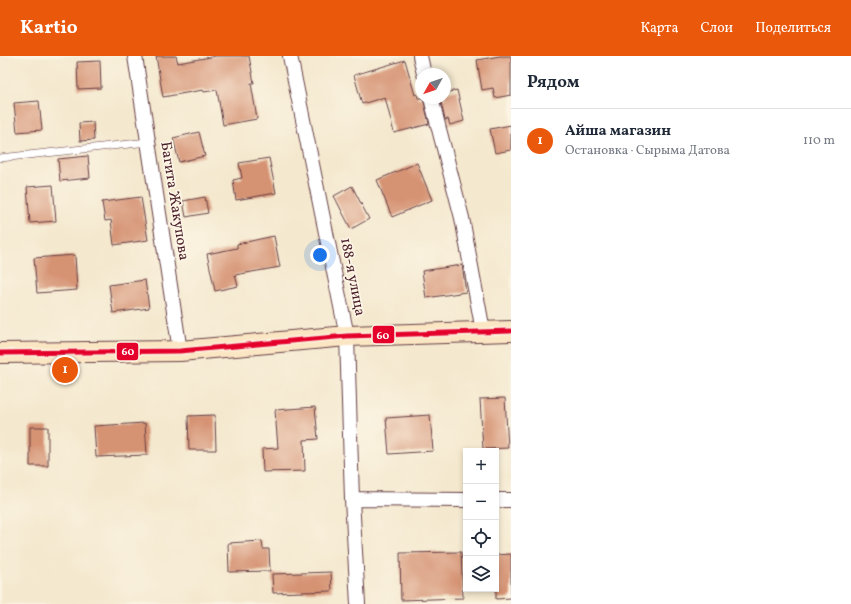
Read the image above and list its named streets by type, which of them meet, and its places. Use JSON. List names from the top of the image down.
{
  "streets": {
    "street": ["Багита Жакупова", "188-я улица"]
  },
  "lines": ["transit line 60"],
  "north": "bottom left",
  "page": {
    "header": "Kartio",
    "nav": ["Карта", "Слои", "Поделиться"],
    "heading": "Рядом",
    "list": [
      {
        "mark": "1",
        "name": "Айша магазин",
        "note": "Остановка · Сырыма Датова",
        "value": "110 m"
      }
    ],
    "pins": "1",
    "map_buttons": ["+", "−"]
  }
}
